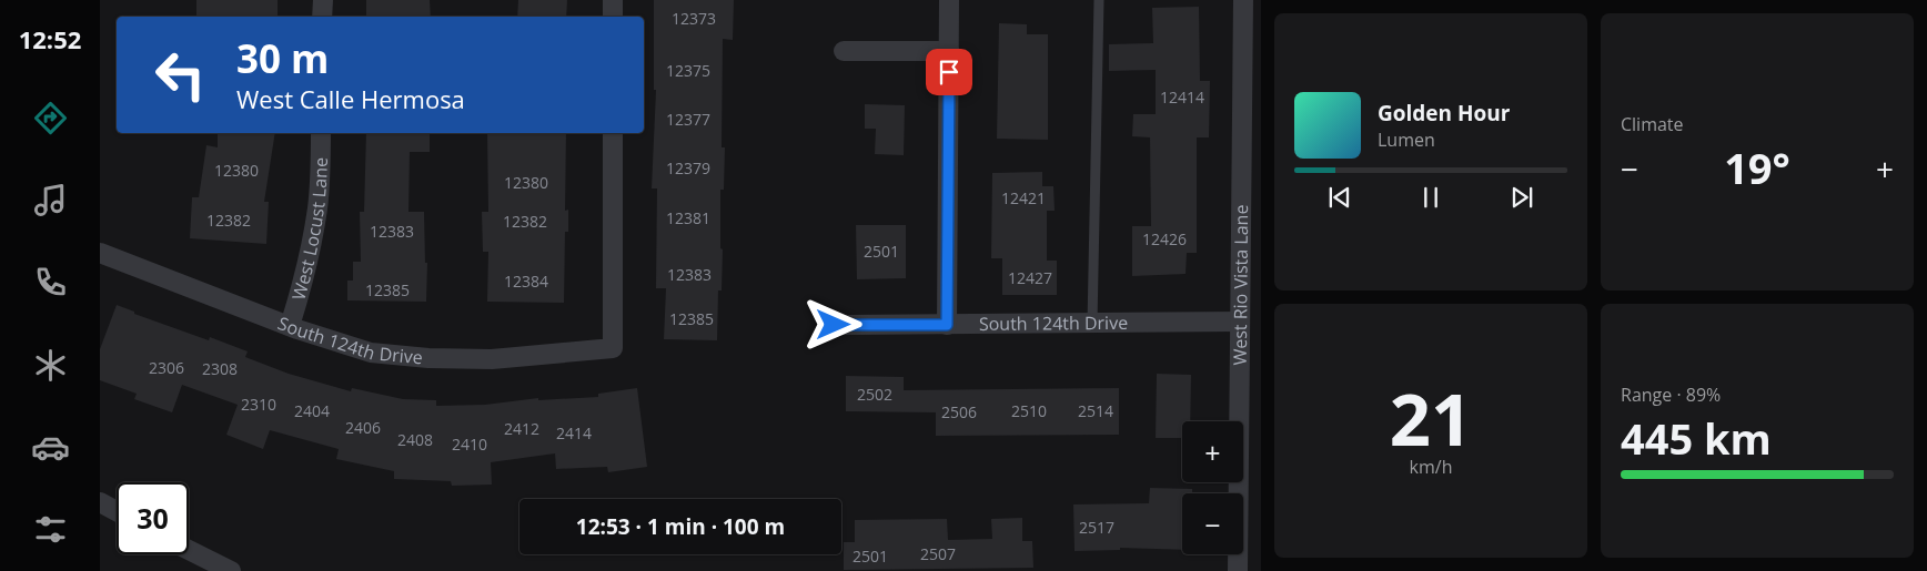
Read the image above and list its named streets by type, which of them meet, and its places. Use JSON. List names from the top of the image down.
{
  "streets": {
    "street": ["West Locust Lane", "West Rio Vista Lane", "South 124th Drive"]
  },
  "crossings": [
    ["West Locust Lane", "South 124th Drive"],
    ["West Rio Vista Lane", "South 124th Drive"]
  ],
  "house_numbers": [
    "12373",
    "12375",
    "12414",
    "12377",
    "12379",
    "12380",
    "12380",
    "12421",
    "12381",
    "12382",
    "12382",
    "12383",
    "12426",
    "2501",
    "12383",
    "12427",
    "12384",
    "12385",
    "12385",
    "2306",
    "2308",
    "2502",
    "2310",
    "2404",
    "2510",
    "2514",
    "2506",
    "2406",
    "2412",
    "2414",
    "2408",
    "2410",
    "2517",
    "2507",
    "2501"
  ],
  "page": {
    "tabs": "12:52",
    "tile": [
      "Climate",
      ["21", "km/h"],
      ["Range · 89%", "445 km"]
    ],
    "turn": ["30 m", "West Calle Hermosa"],
    "song": ["Golden Hour", "Lumen"],
    "heat": ["−", "19°", "+"],
    "map_buttons": ["+", "−"],
    "limit": "30",
    "trip": "12:53 · 1 min · 100 m"
  }
}
